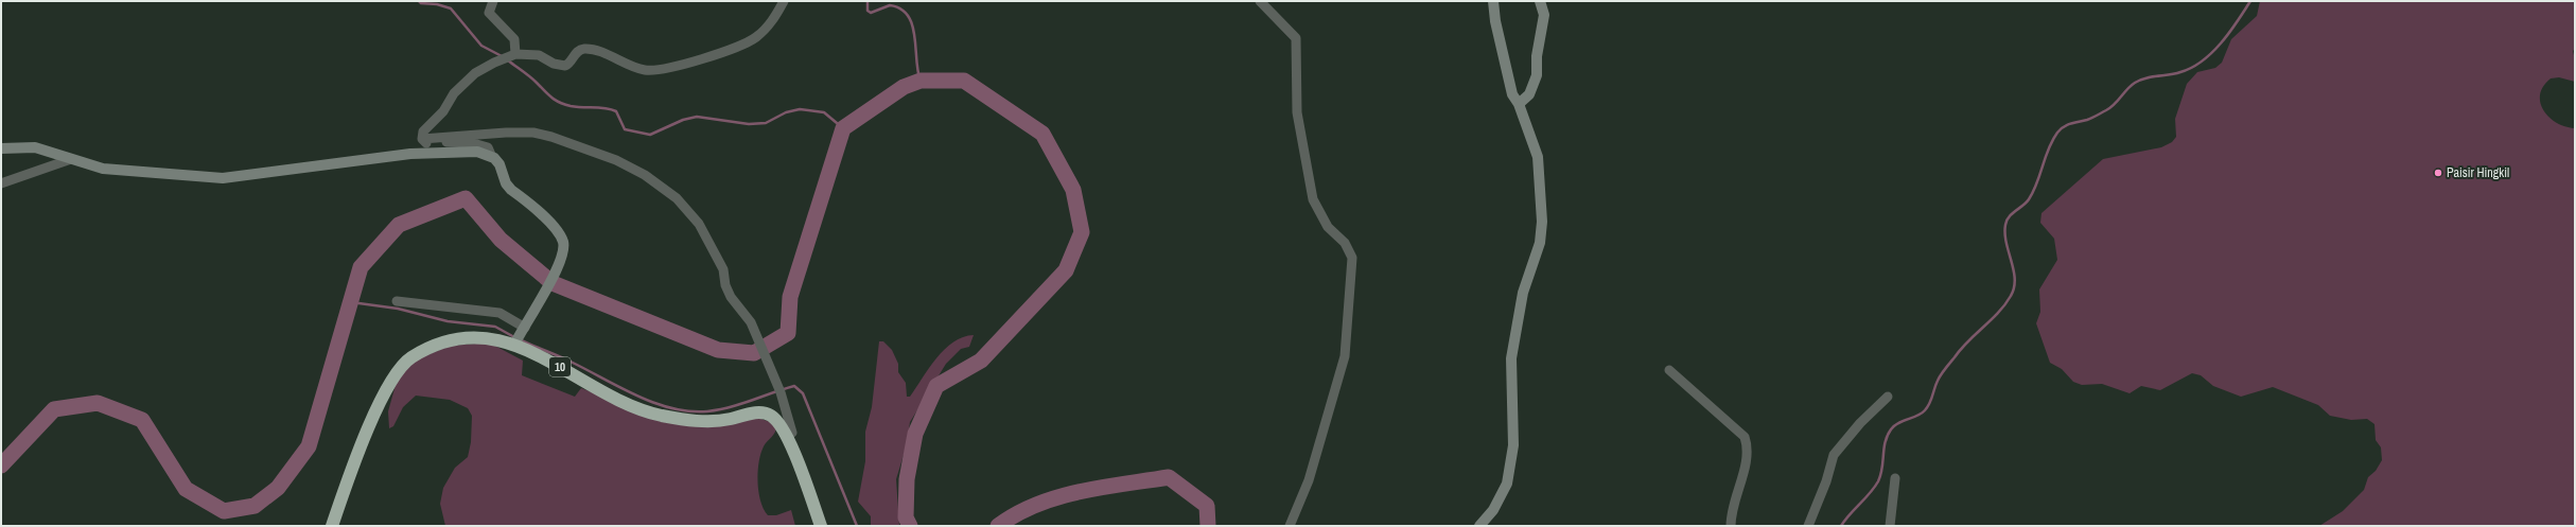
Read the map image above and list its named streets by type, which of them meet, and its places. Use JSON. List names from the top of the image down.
{
  "streets": {
    "highway": ["10"]
  },
  "places": ["Paisir Hingkil"]
}
